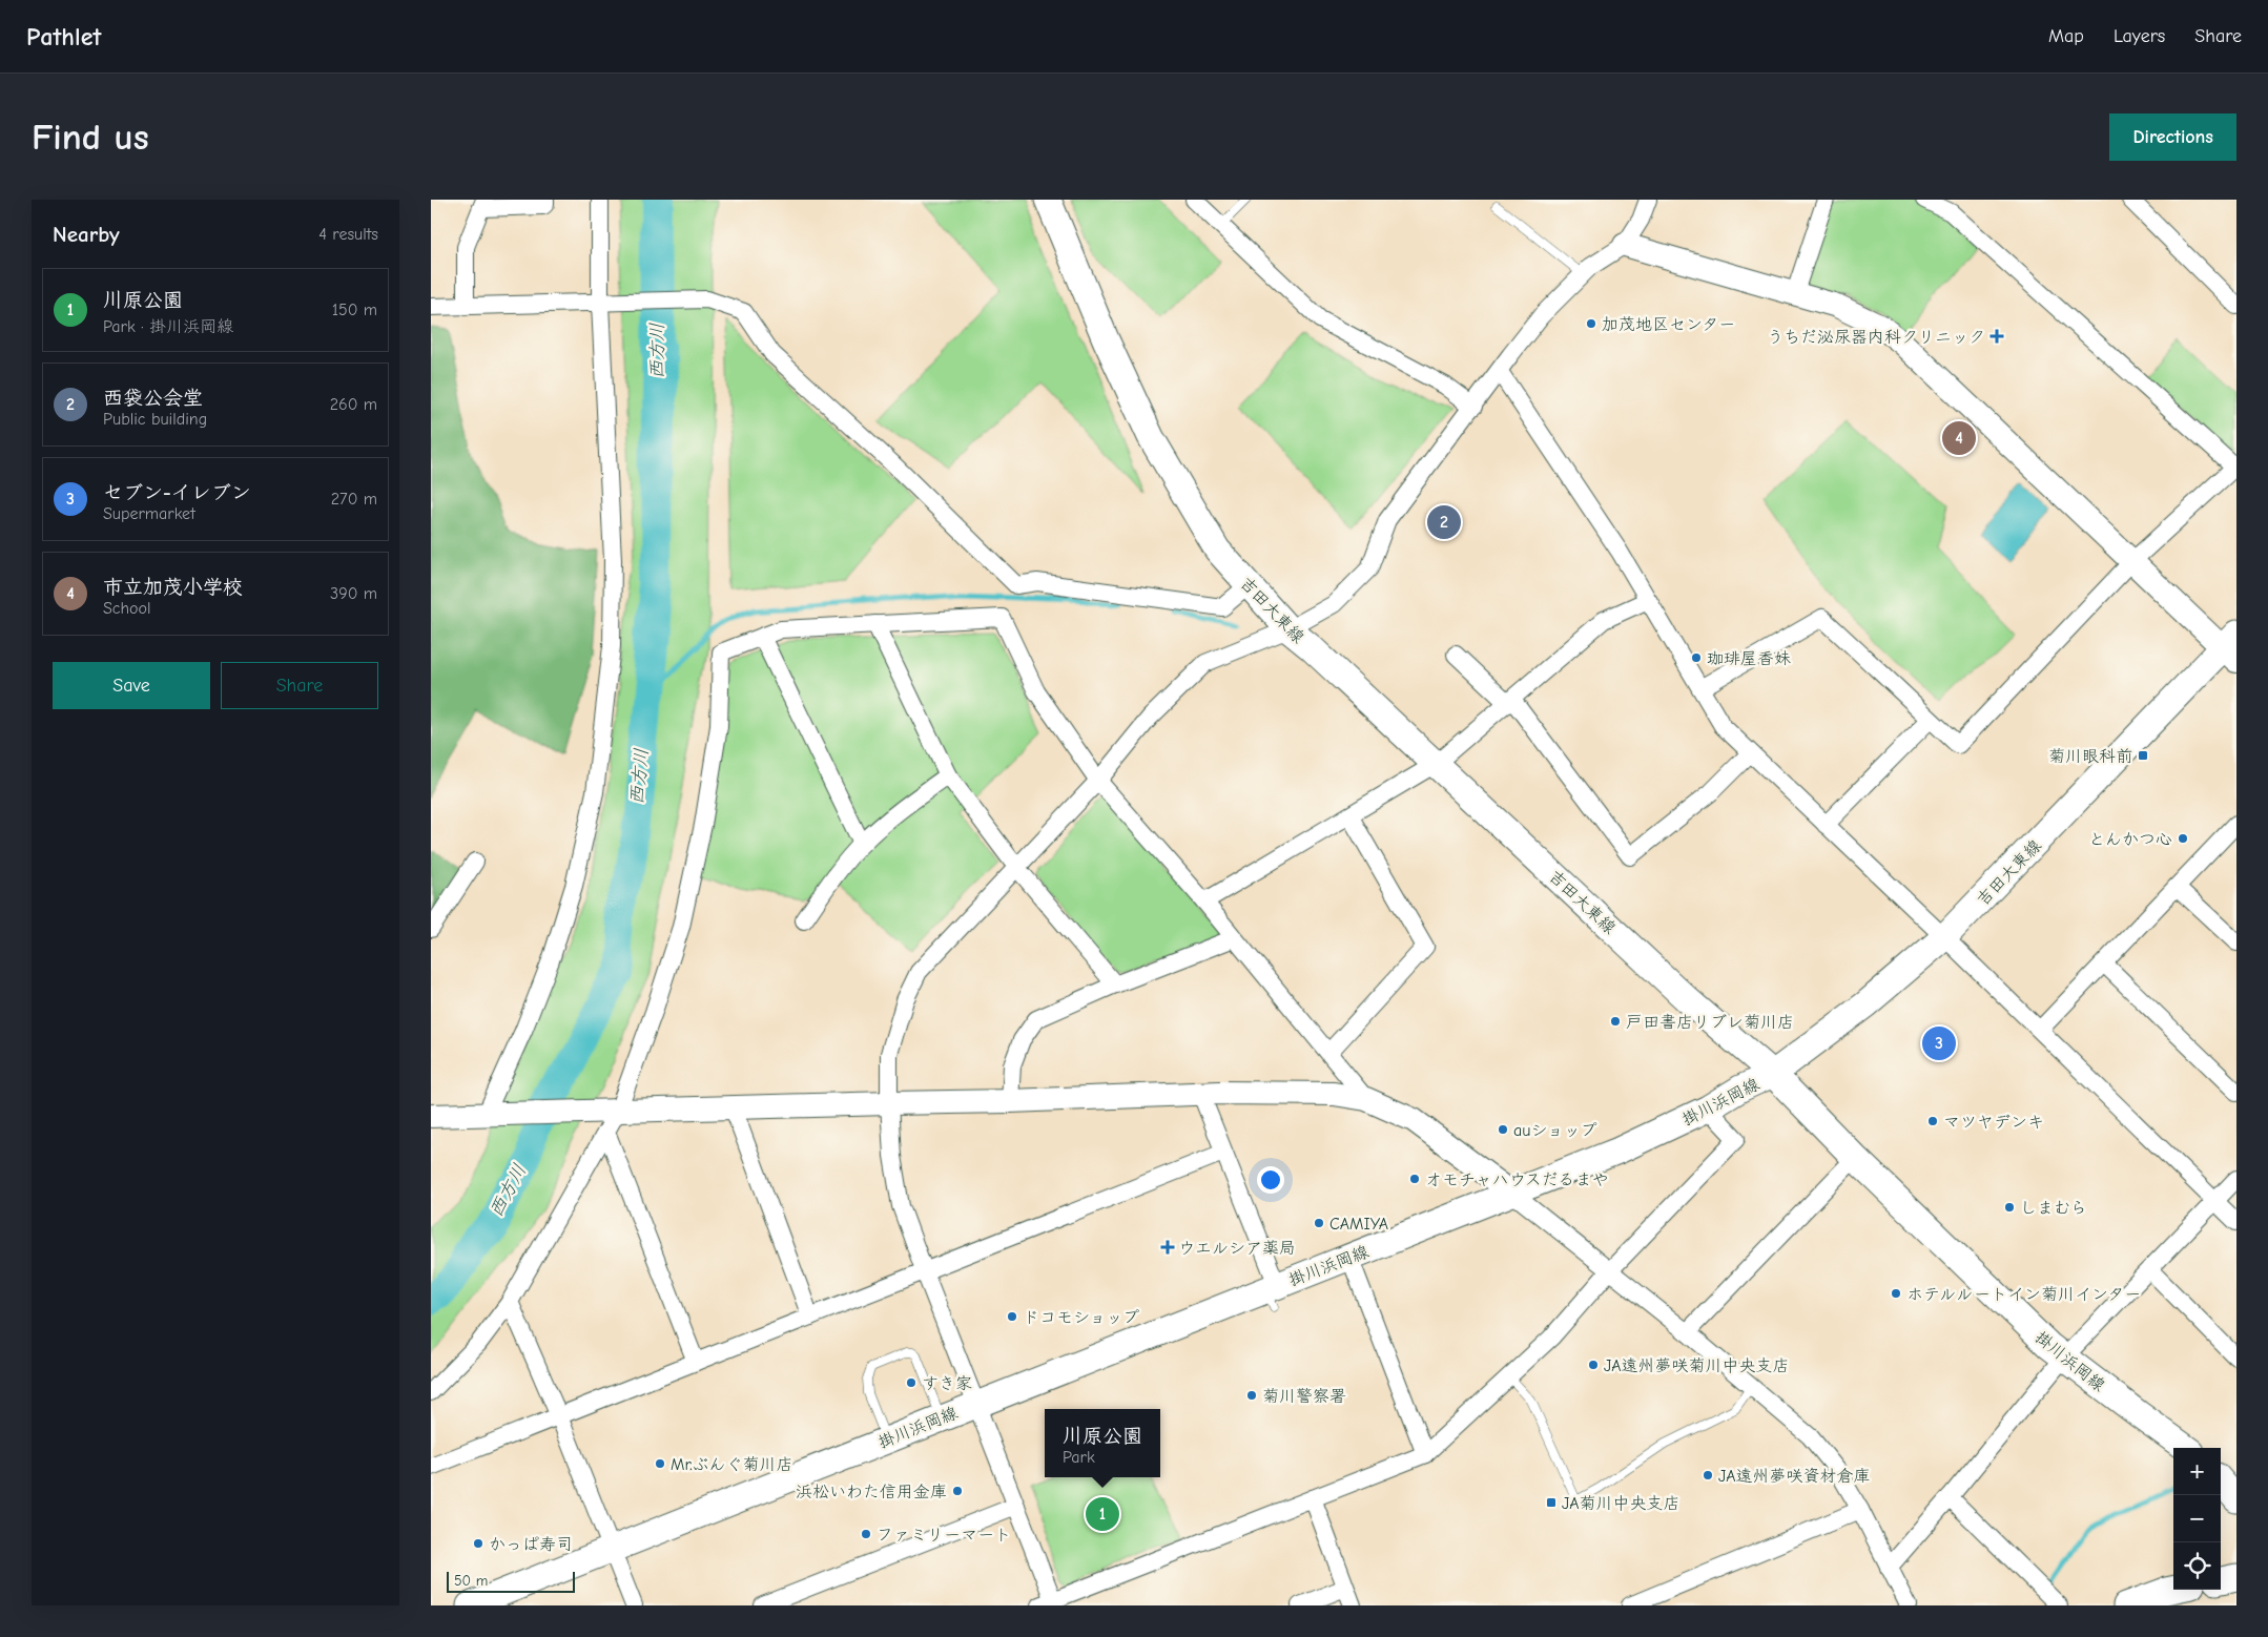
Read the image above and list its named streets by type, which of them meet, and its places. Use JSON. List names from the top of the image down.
{
  "streets": {
    "main road": ["吉田大東線", "掛川浜岡線"]
  },
  "crossings": [
    ["吉田大東線", "掛川浜岡線"]
  ],
  "water": ["西方川"],
  "places": {
    "other": [
      "加茂地区センター",
      "珈琲屋香妹",
      "とんかつ心",
      "戸田書店リブレ菊川店",
      "マツヤデンキ",
      "auショップ",
      "オモチャハウスだるまや",
      "しまむら",
      "CAMIYA",
      "ホテルルートイン菊川インター",
      "ドコモショップ",
      "JA遠州夢咲菊川中央支店",
      "すき家",
      "菊川警察署",
      "Mr.ぶんぐ菊川店",
      "JA遠州夢咲資材倉庫",
      "浜松いわた信用金庫",
      "ファミリーマート",
      "かっぱ寿司"
    ],
    "health": ["うちだ泌尿器内科クリニック", "ウエルシア薬局"],
    "transit": ["菊川眼科前", "JA菊川中央支店"]
  },
  "scale_bar": "50 m",
  "page": {
    "header": "Pathlet",
    "nav": ["Map", "Layers", "Share"],
    "buttons": [
      "Directions",
      ["Save", "Share"]
    ],
    "title": "Find us",
    "heading": ["Nearby", "4 results"],
    "list": [
      {
        "mark": "1",
        "name": "川原公園",
        "note": "Park · 掛川浜岡線",
        "value": "150 m"
      },
      {
        "mark": "2",
        "name": "西袋公会堂",
        "note": "Public building",
        "value": "260 m"
      },
      {
        "mark": "3",
        "name": "セブン-イレブン",
        "note": "Supermarket",
        "value": "270 m"
      },
      {
        "mark": "4",
        "name": "市立加茂小学校",
        "note": "School",
        "value": "390 m"
      }
    ],
    "pins": [
      "4",
      "2",
      "3",
      "1"
    ],
    "popup": ["川原公園", "Park"],
    "map_buttons": ["+", "−"],
    "scale": "50 m"
  }
}
